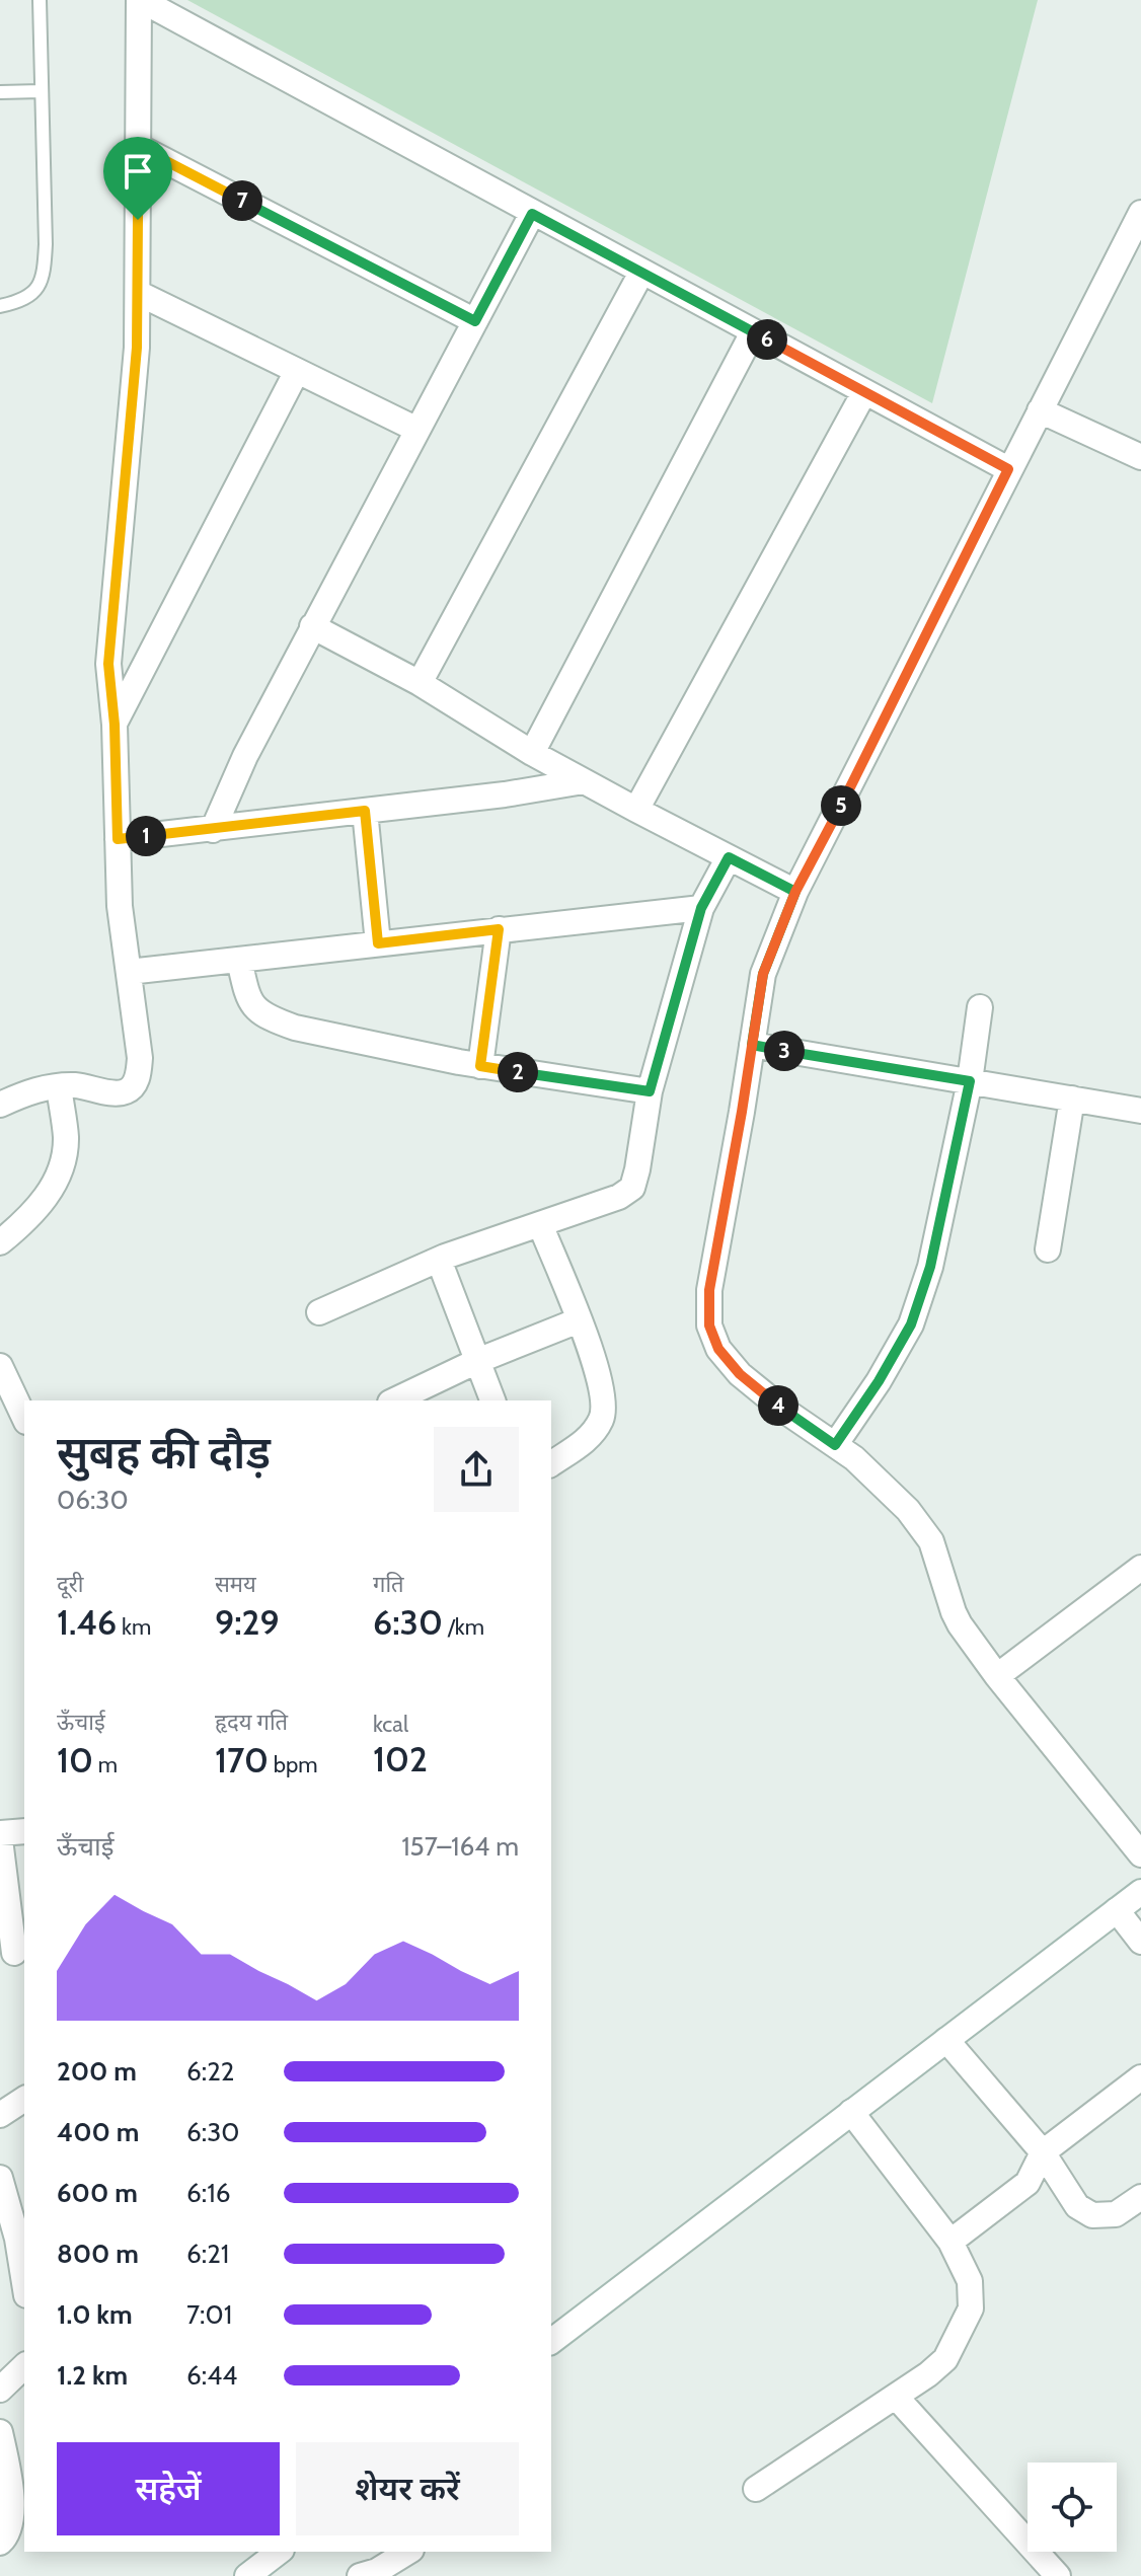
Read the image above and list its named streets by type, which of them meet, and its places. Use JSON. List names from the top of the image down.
{
  "page": {
    "pins": [
      "7",
      "6",
      "5",
      "1",
      "3",
      "2",
      "4"
    ],
    "heading": ["सुबह की दौड़", "06:30"],
    "stats": [
      ["दूरी", "1.46 km"],
      ["समय", "9:29"],
      ["गति", "6:30 /km"],
      ["ऊँचाई", "10 m"],
      ["हृदय गति", "170 bpm"],
      ["kcal", "102"]
    ],
    "chart": ["ऊँचाई", "157–164 m"],
    "list": [
      {
        "name": "200 m",
        "note": "6:22"
      },
      {
        "name": "400 m",
        "note": "6:30"
      },
      {
        "name": "600 m",
        "note": "6:16"
      },
      {
        "name": "800 m",
        "note": "6:21"
      },
      {
        "name": "1.0 km",
        "note": "7:01"
      },
      {
        "name": "1.2 km",
        "note": "6:44"
      }
    ],
    "buttons": ["सहेजें", "शेयर करें"]
  }
}
